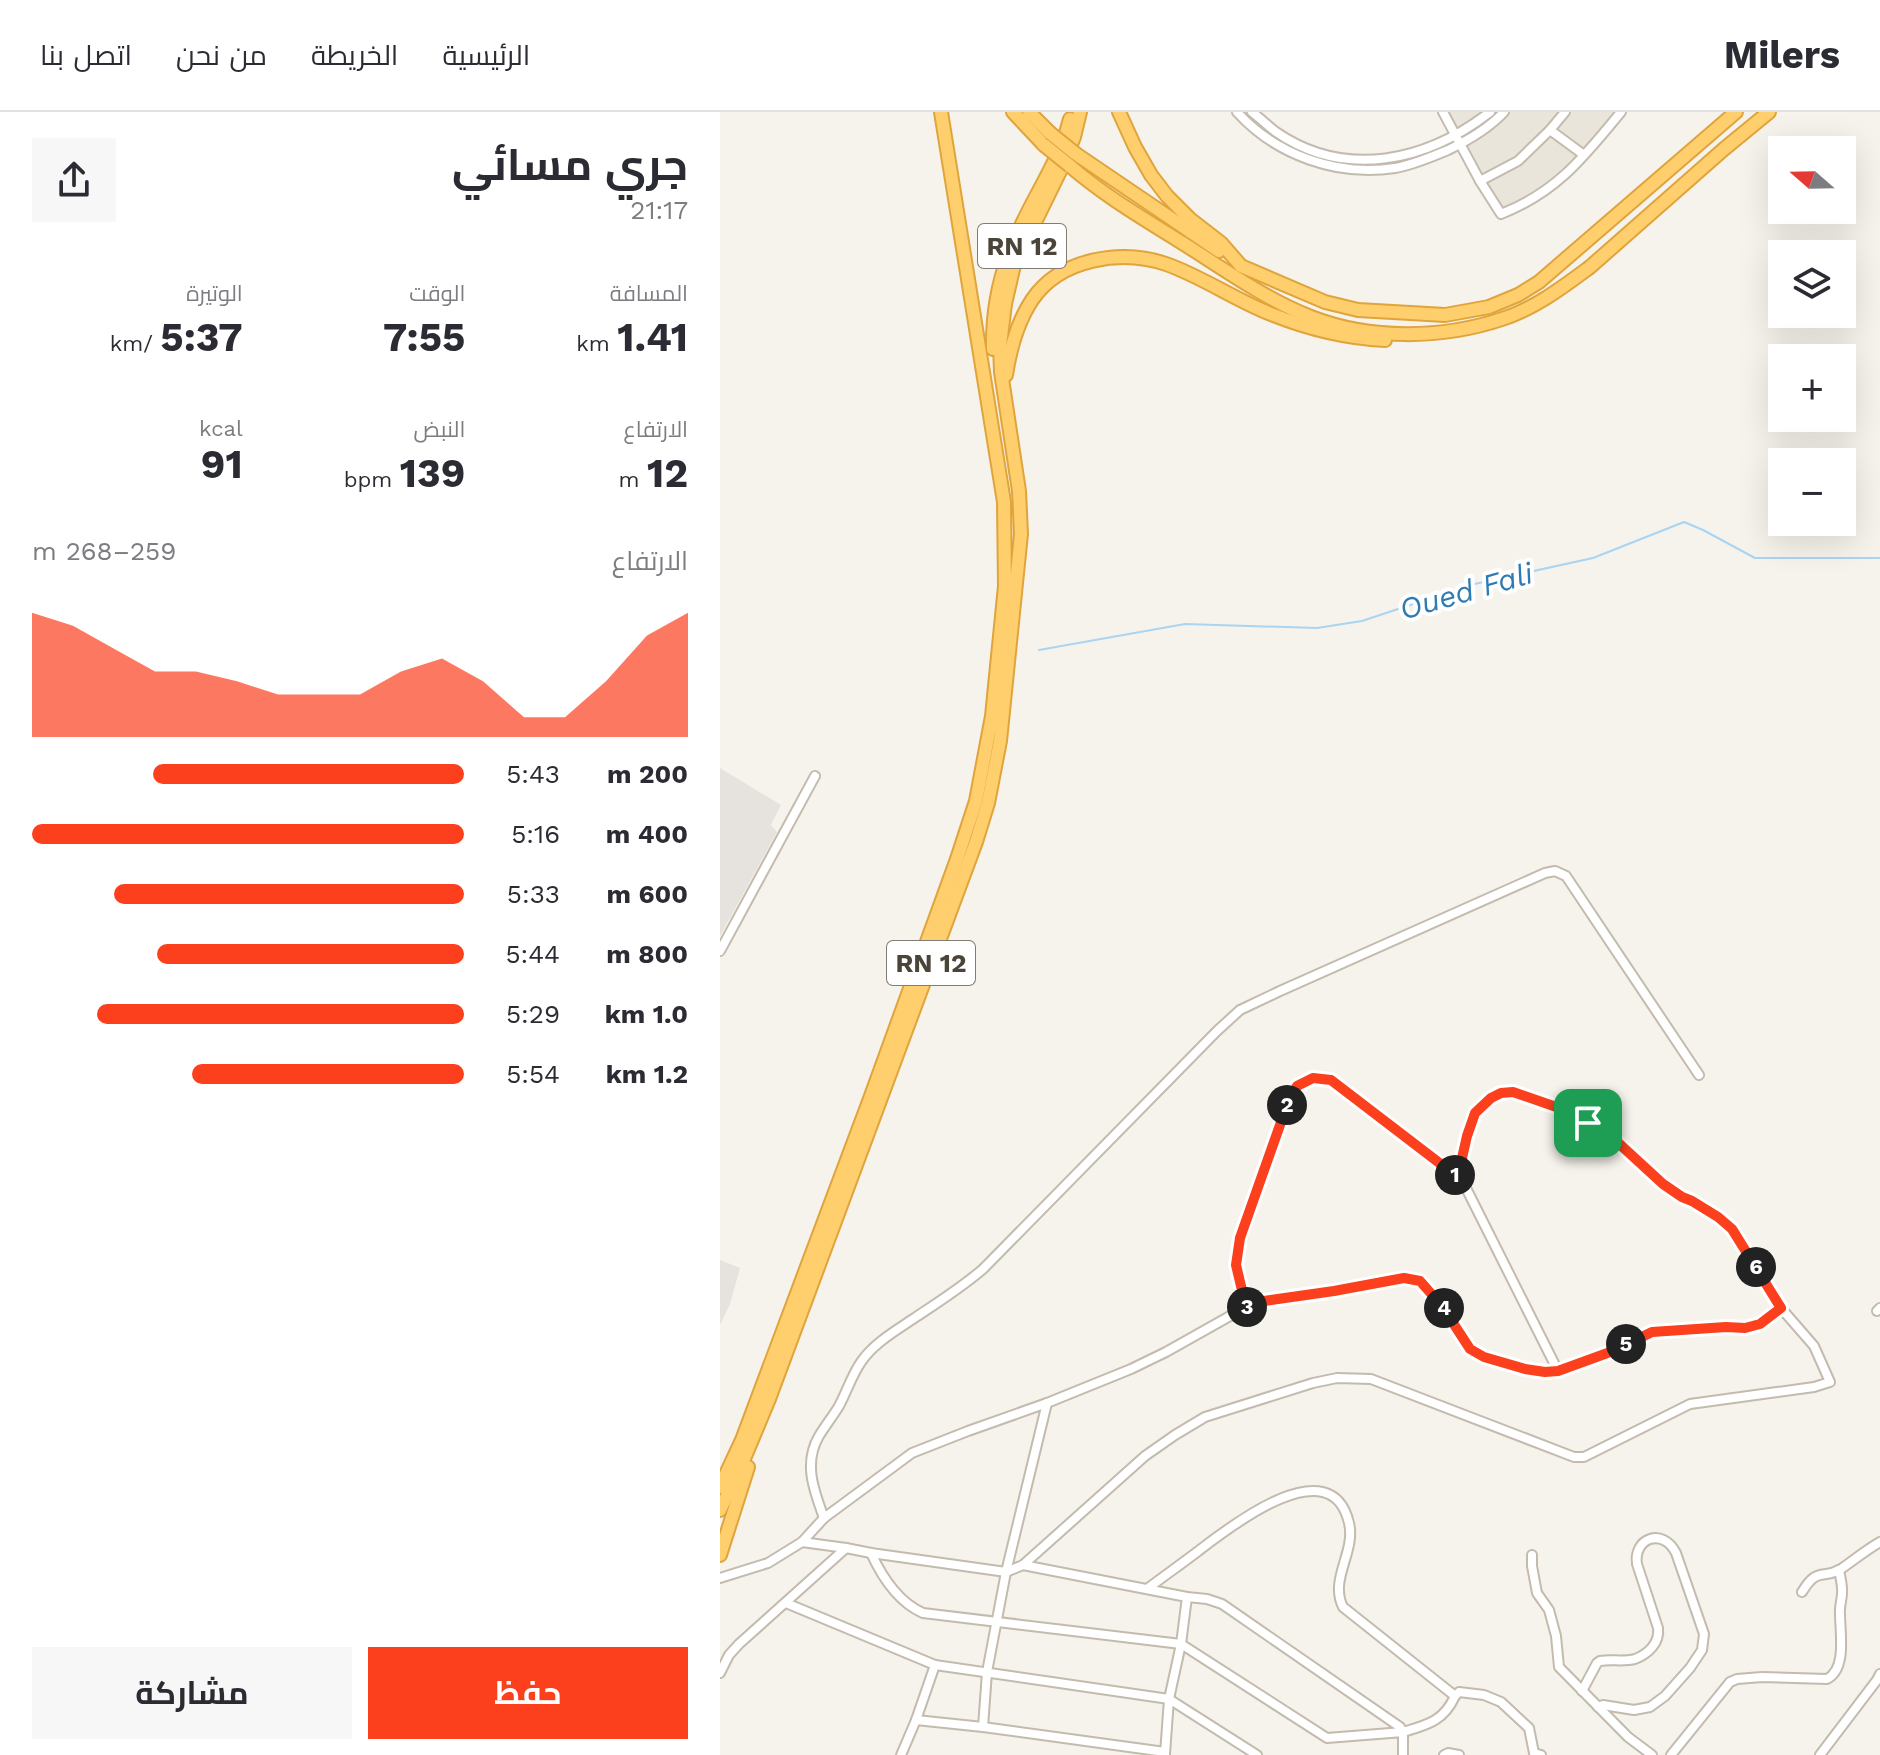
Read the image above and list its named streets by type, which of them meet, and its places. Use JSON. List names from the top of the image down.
{
  "streets": {
    "highway": ["RN 12"]
  },
  "water": ["Oued Fali"],
  "north": "left",
  "page": {
    "header": "Milers",
    "nav": [
      "الرئيسية",
      "الخريطة",
      "من نحن",
      "اتصل بنا"
    ],
    "heading": ["جري مسائي", "21:17"],
    "map_buttons": ["+", "−"],
    "stats": [
      ["المسافة", "1.41 km"],
      ["الوقت", "7:55"],
      ["الوتيرة", "5:37 /km"],
      ["الارتفاع", "12 m"],
      ["النبض", "139 bpm"],
      ["kcal", "91"]
    ],
    "chart": ["الارتفاع", "259–268 m"],
    "list": [
      {
        "name": "200 m",
        "note": "5:43"
      },
      {
        "name": "400 m",
        "note": "5:16"
      },
      {
        "name": "600 m",
        "note": "5:33"
      },
      {
        "name": "800 m",
        "note": "5:44"
      },
      {
        "name": "1.0 km",
        "note": "5:29"
      },
      {
        "name": "1.2 km",
        "note": "5:54"
      }
    ],
    "pins": [
      "2",
      "1",
      "6",
      "3",
      "4",
      "5"
    ],
    "buttons": ["حفظ", "مشاركة"]
  }
}
